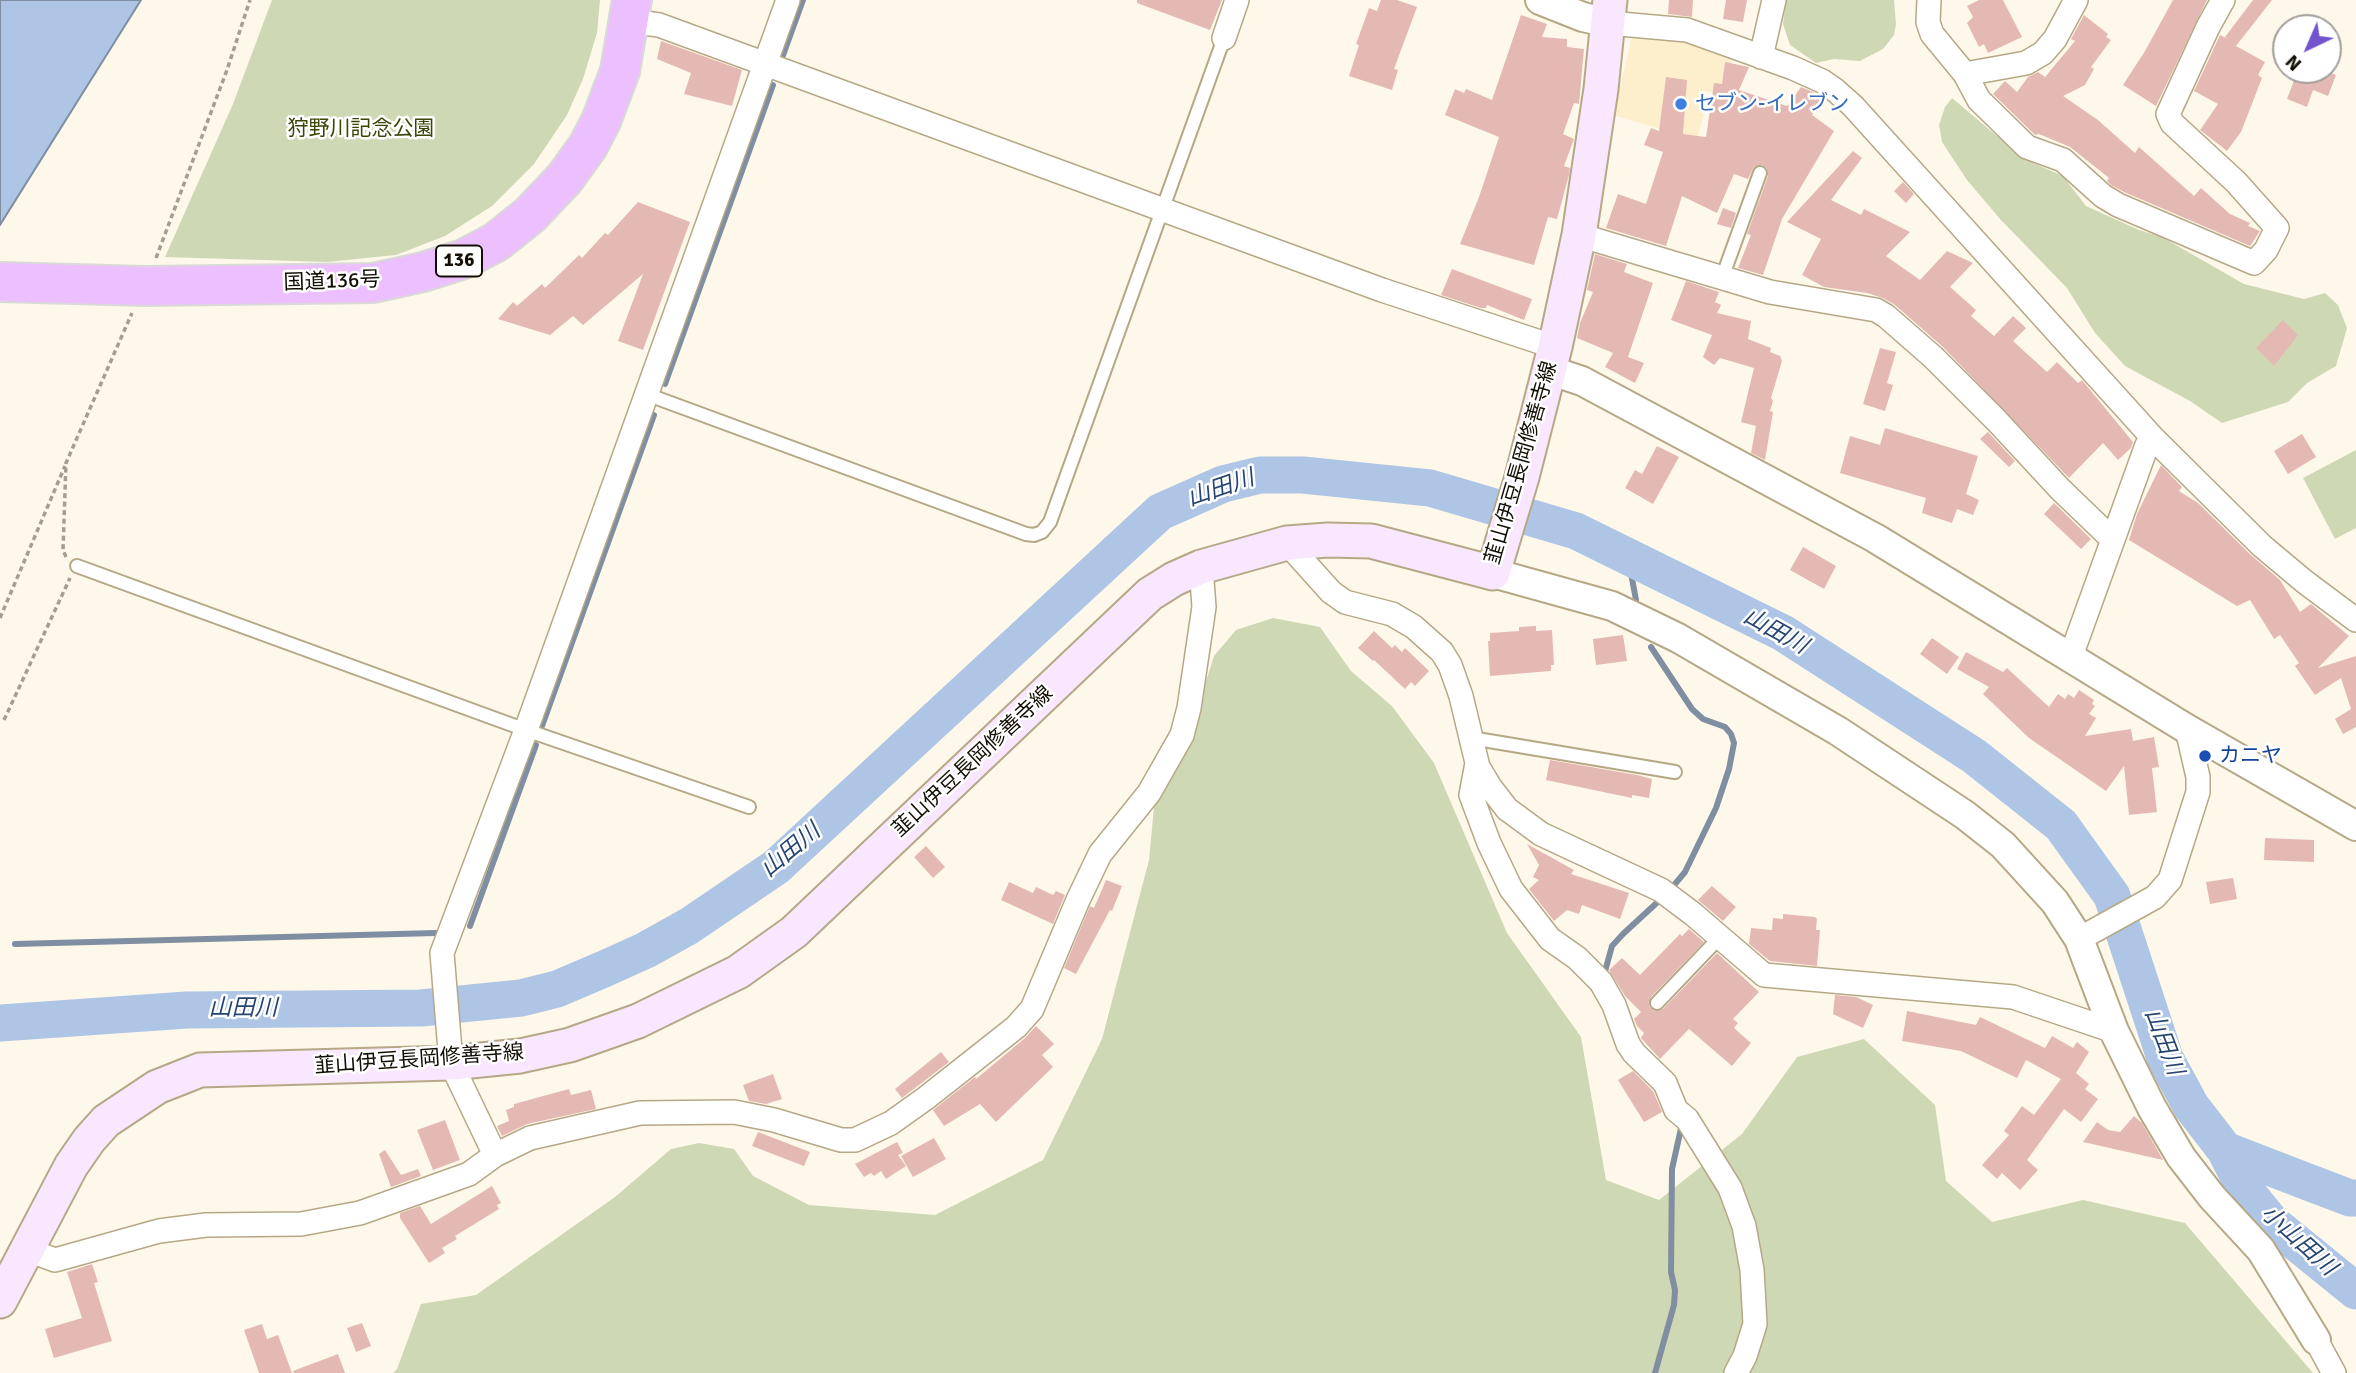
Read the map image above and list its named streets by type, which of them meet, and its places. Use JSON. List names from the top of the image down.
{
  "streets": {
    "highway": ["136", "国道136号"],
    "main road": ["韮山伊豆長岡修善寺線"]
  },
  "water": ["山田川", "小山田川"],
  "parks": ["狩野川記念公園"],
  "places": ["セブン-イレブン", "カニヤ"],
  "north": "bottom left"
}
